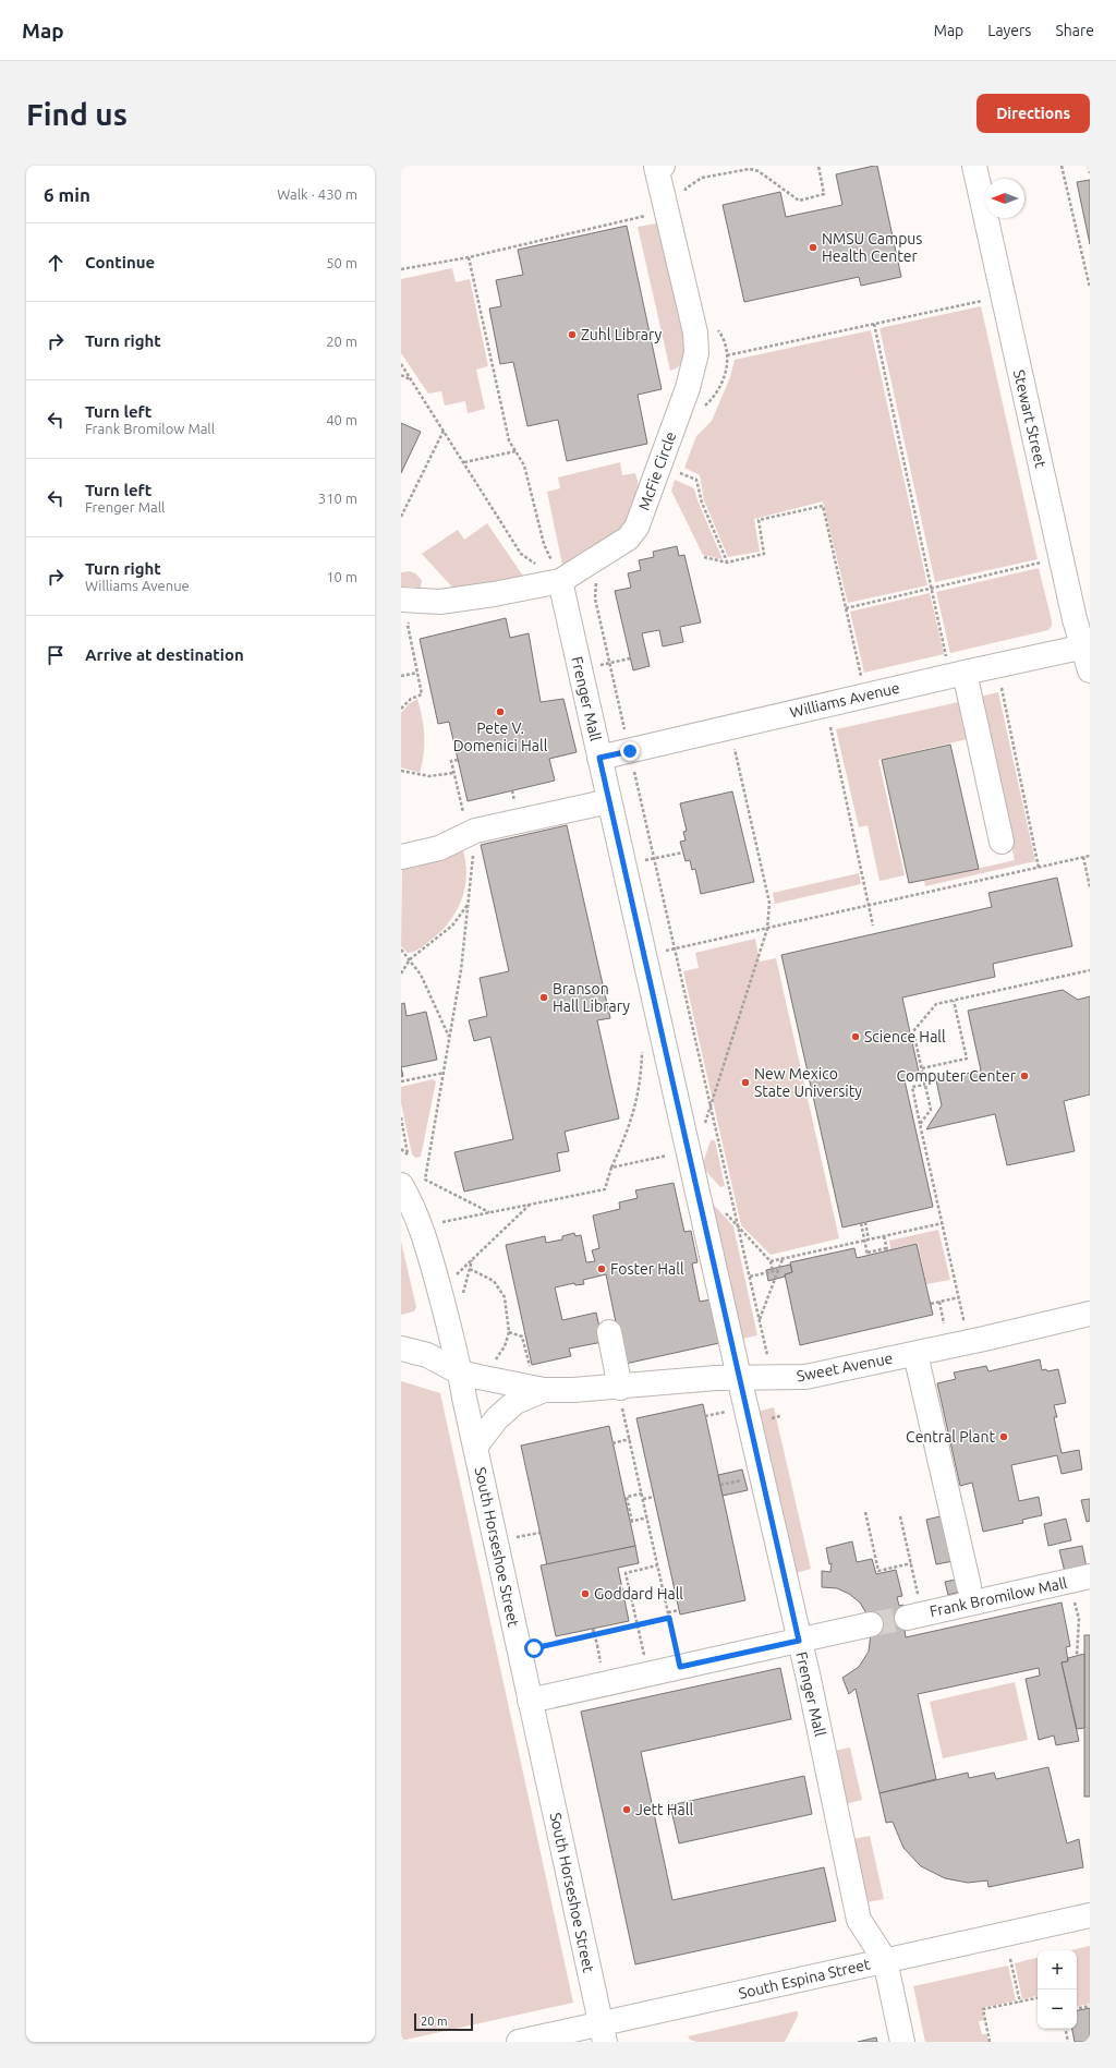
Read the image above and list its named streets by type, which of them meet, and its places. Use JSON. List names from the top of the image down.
{
  "streets": {
    "street": [
      "Stewart Street",
      "McFie Circle",
      "Frenger Mall",
      "Williams Avenue",
      "Sweet Avenue",
      "South Horseshoe Street",
      "Frank Bromilow Mall",
      "South Espina Street"
    ]
  },
  "crossings": [
    ["Stewart Street", "Williams Avenue"],
    ["McFie Circle", "Frenger Mall"],
    ["Frenger Mall", "Williams Avenue"],
    ["Frenger Mall", "Sweet Avenue"],
    ["Frenger Mall", "South Espina Street"],
    ["Sweet Avenue", "South Horseshoe Street"],
    ["South Horseshoe Street", "South Espina Street"]
  ],
  "places": [
    "NMSU Campus Health Center",
    "Zuhl Library",
    "Pete V. Domenici Hall",
    "Branson Hall Library",
    "Science Hall",
    "Computer Center",
    "New Mexico State University",
    "Foster Hall",
    "Central Plant",
    "Goddard Hall",
    "Jett Hall"
  ],
  "scale_bar": "20 m",
  "north": "left",
  "page": {
    "header": "Map",
    "nav": ["Map", "Layers", "Share"],
    "buttons": "Directions",
    "title": "Find us",
    "heading": ["6 min", "Walk · 430 m"],
    "list": [
      ["Continue", "50 m"],
      ["Turn right", "20 m"],
      ["Turn left", "Frank Bromilow Mall", "40 m"],
      ["Turn left", "Frenger Mall", "310 m"],
      ["Turn right", "Williams Avenue", "10 m"],
      "Arrive at destination"
    ],
    "map_buttons": ["+", "−"],
    "scale": "20 m"
  }
}
